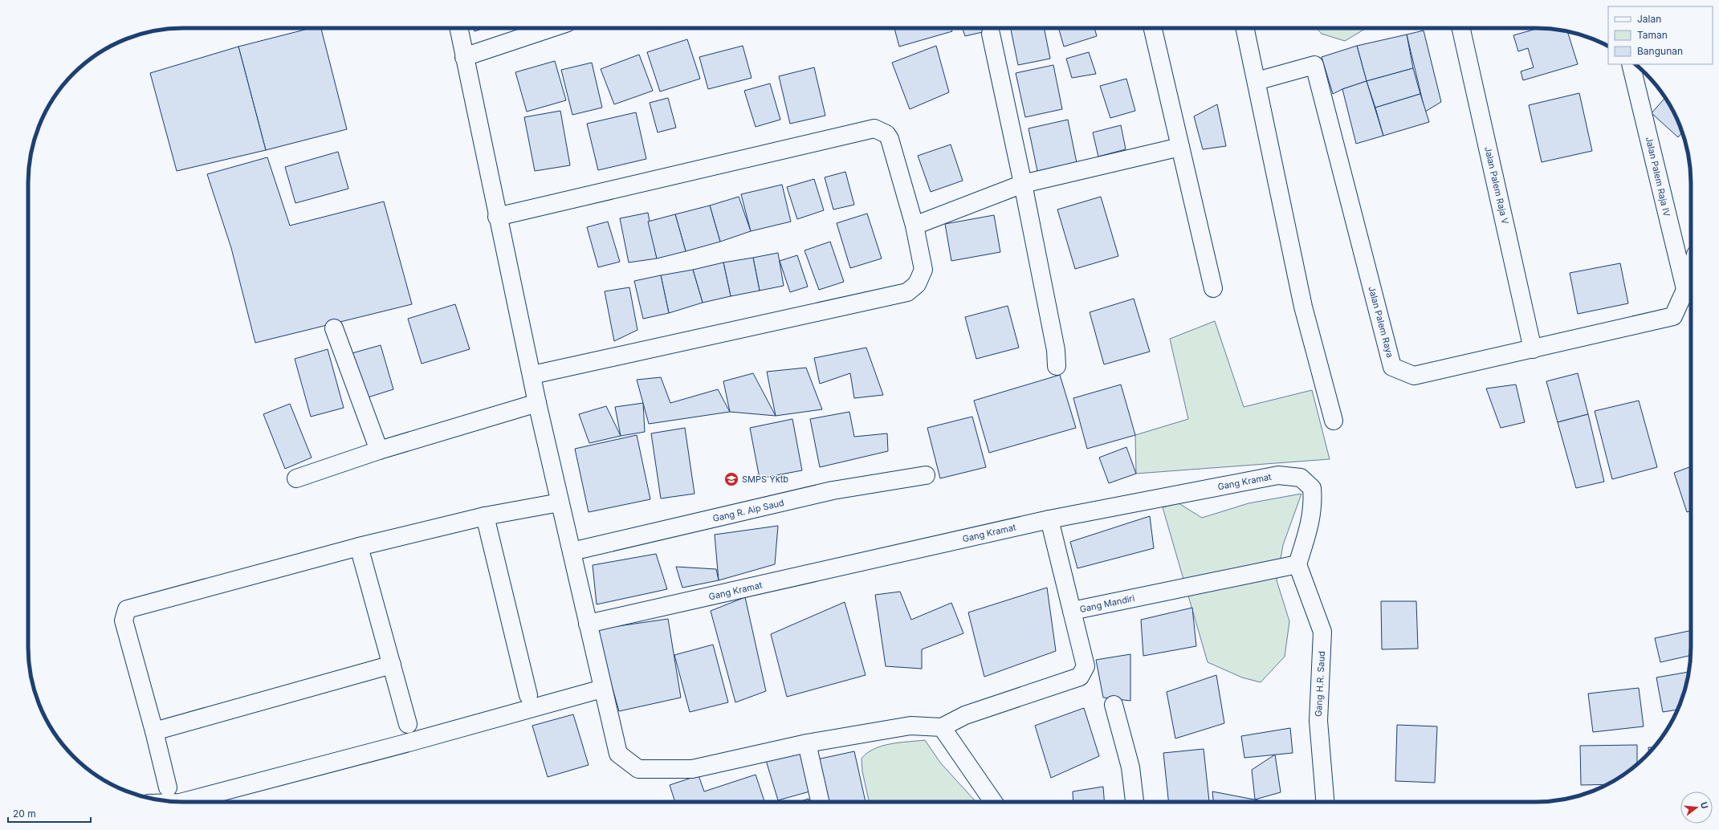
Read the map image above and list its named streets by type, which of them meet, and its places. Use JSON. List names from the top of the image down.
{
  "streets": {
    "street": [
      "Jalan Palem Raja IV",
      "Jalan Palem Raja V",
      "Jalan Palem Raya",
      "Gang Kramat",
      "Gang R. Aip Saud",
      "Gang Mandiri",
      "Gang H.R. Saud"
    ]
  },
  "crossings": [
    ["Jalan Palem Raja IV", "Jalan Palem Raya"],
    ["Jalan Palem Raja V", "Jalan Palem Raya"],
    ["Gang Kramat", "Gang Mandiri"],
    ["Gang Kramat", "Gang H.R. Saud"],
    ["Gang Mandiri", "Gang H.R. Saud"]
  ],
  "places": {
    "school or university": ["SMPS Yktb"]
  },
  "legend": ["Jalan", "Taman", "Bangunan"],
  "scale_bar": "20 m",
  "north": "right"
}
